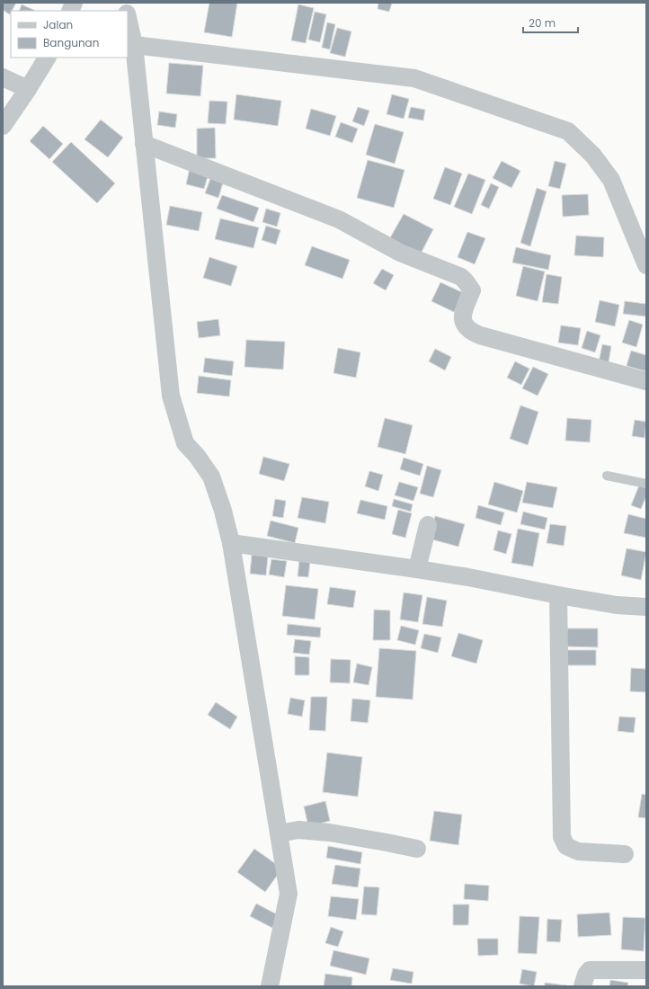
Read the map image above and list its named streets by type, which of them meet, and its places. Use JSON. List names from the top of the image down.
{
  "legend": ["Jalan", "Bangunan"],
  "scale_bar": "20 m"
}
